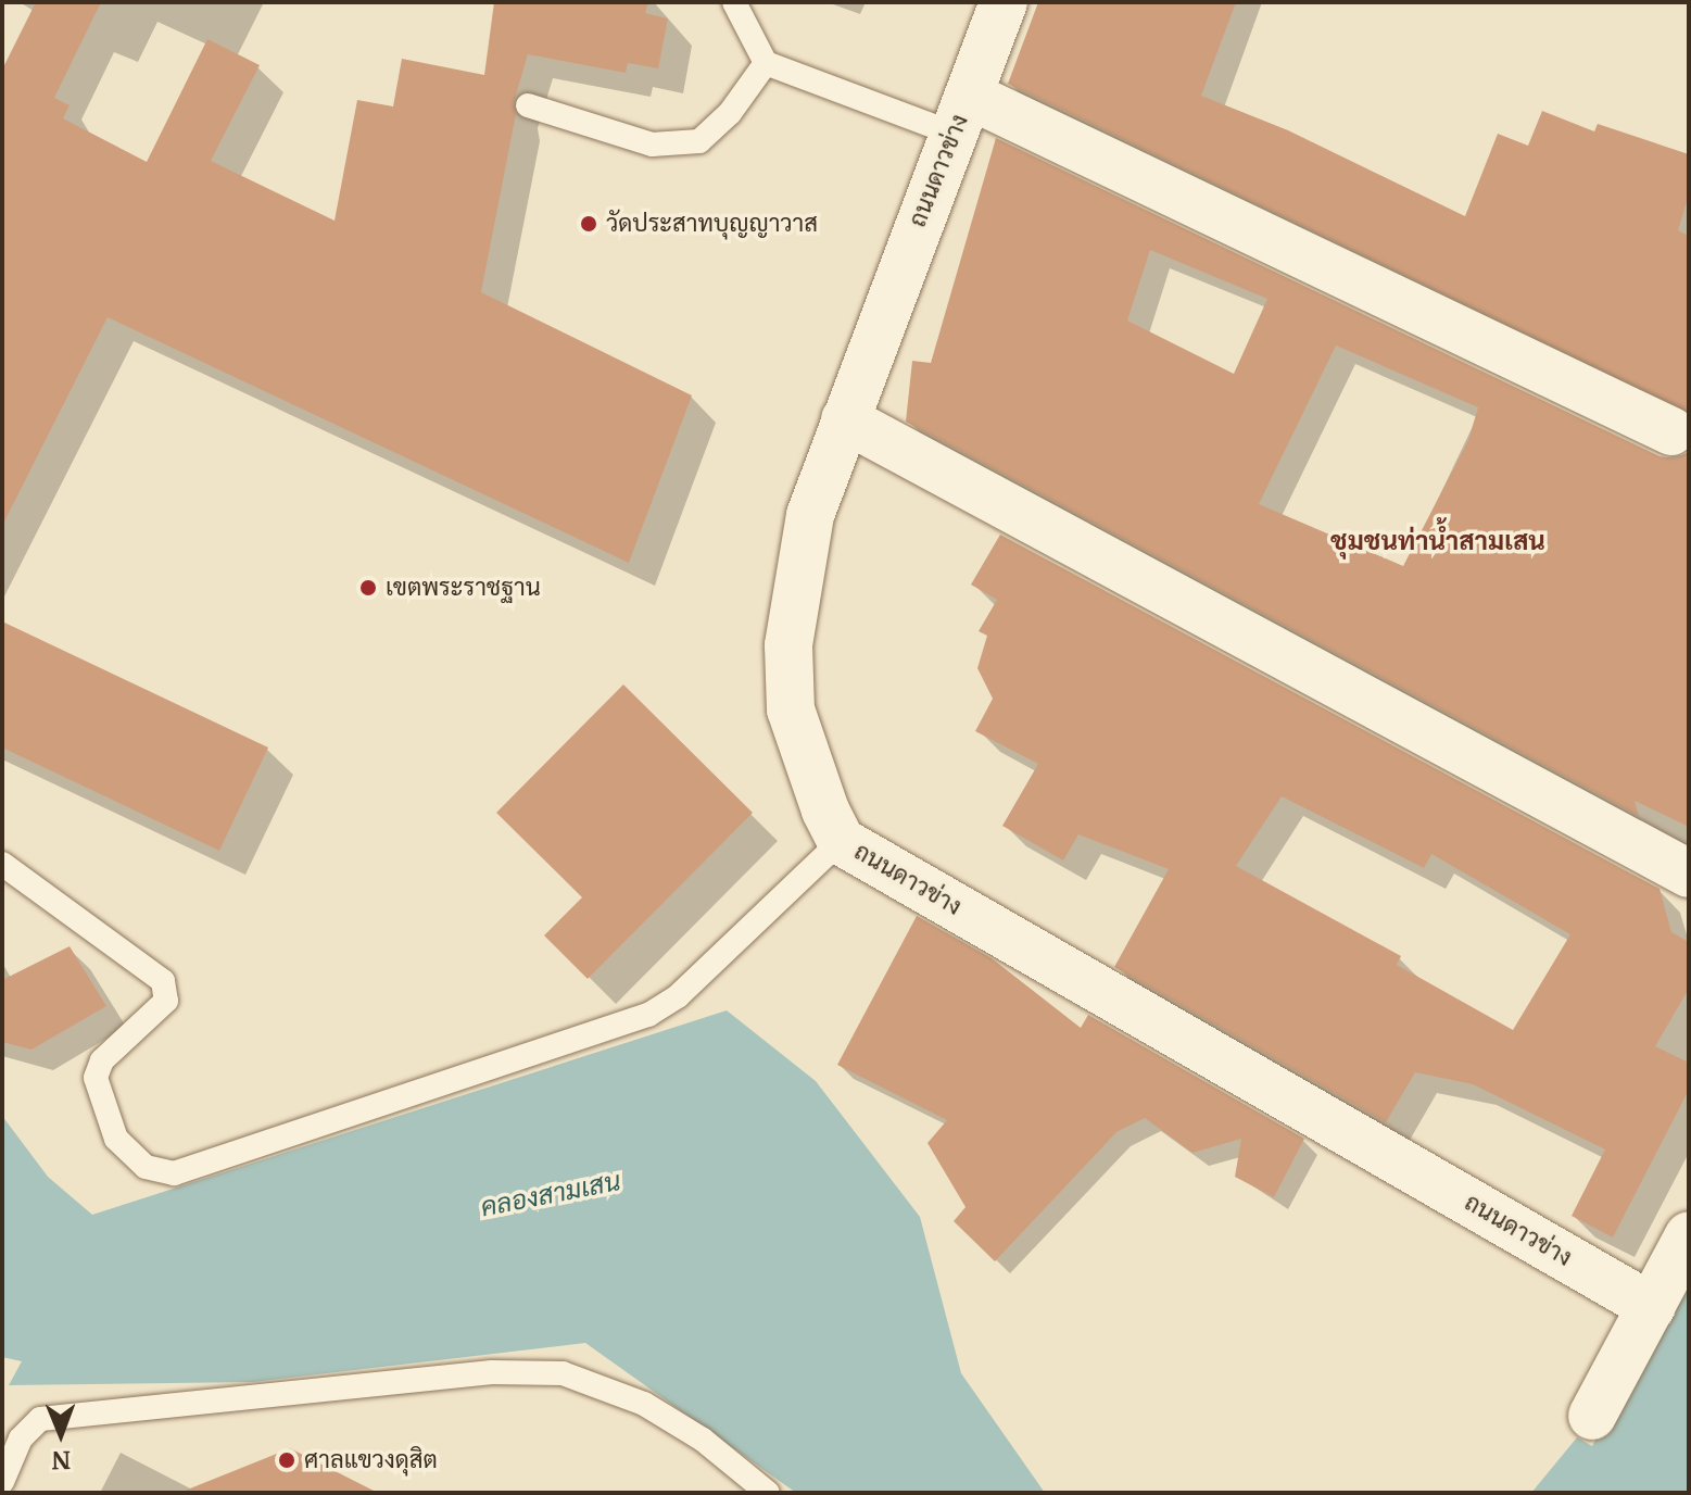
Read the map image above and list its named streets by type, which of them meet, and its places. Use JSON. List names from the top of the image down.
{
  "streets": {
    "street": ["ถนนดาวข่าง"]
  },
  "districts": ["ชุมชนท่าน้ำสามเสน"],
  "water": ["คลองสามเสน"],
  "places": ["วัดประสาทบุญญาวาส", "เขตพระราชฐาน", "ศาลแขวงดุสิต"],
  "north": "bottom"
}
